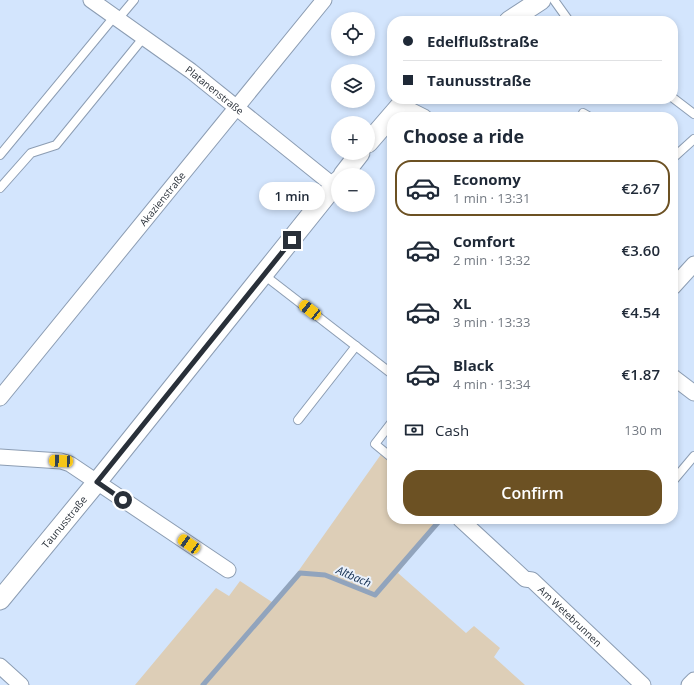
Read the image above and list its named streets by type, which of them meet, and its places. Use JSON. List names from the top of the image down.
{
  "streets": {
    "street": [
      "Platanenstraße",
      "Akazienstraße",
      "Taunusstraße",
      "Am Wetebrunnen"
    ]
  },
  "crossings": [
    ["Platanenstraße", "Akazienstraße"]
  ],
  "water": ["Altbach"],
  "page": {
    "map_buttons": ["+", "−"],
    "banner": ["Edelflußstraße", "Taunusstraße"],
    "heading": "Choose a ride",
    "list": [
      {
        "name": "Economy",
        "note": "1 min · 13:31",
        "value": "€2.67"
      },
      {
        "name": "Comfort",
        "note": "2 min · 13:32",
        "value": "€3.60"
      },
      {
        "name": "XL",
        "note": "3 min · 13:33",
        "value": "€4.54"
      },
      {
        "name": "Black",
        "note": "4 min · 13:34",
        "value": "€1.87"
      }
    ],
    "bubble": "1 min",
    "pay": ["Cash", "130 m"],
    "buttons": "Confirm"
  }
}
